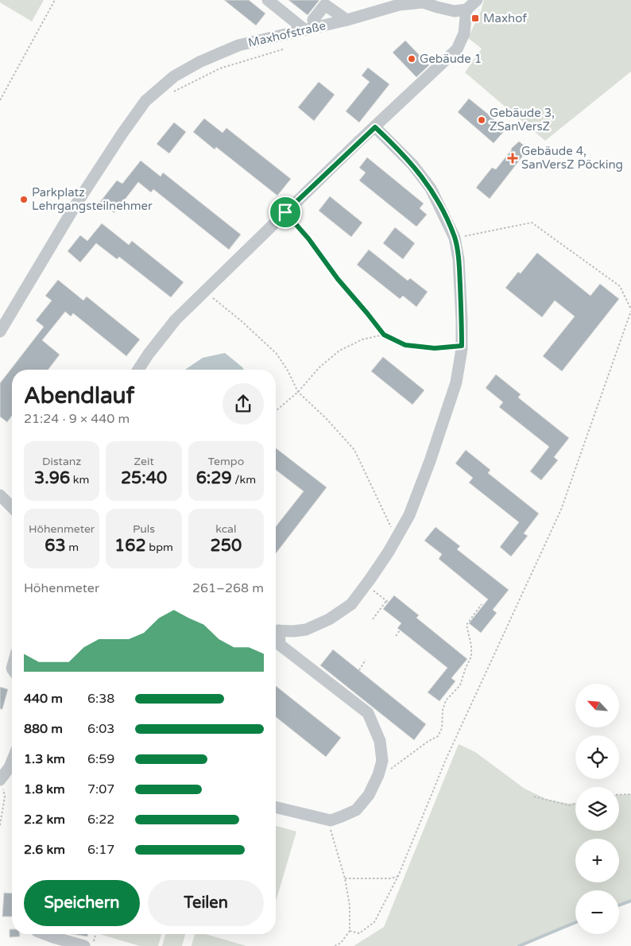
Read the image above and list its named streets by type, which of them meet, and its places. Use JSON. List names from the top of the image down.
{
  "streets": {
    "street": ["Maxhofstraße"]
  },
  "places": {
    "transit": ["Maxhof"],
    "other": ["Gebäude 1", "Gebäude 3, ZSanVersZ", "Parkplatz Lehrgangsteilnehmer"],
    "health": ["Gebäude 4, SanVersZ Pöcking"]
  },
  "north": "top left",
  "page": {
    "heading": ["Abendlauf", "21:24 · 9 × 440 m"],
    "stats": [
      ["Distanz", "3.96 km"],
      ["Zeit", "25:40"],
      ["Tempo", "6:29 /km"],
      ["Höhenmeter", "63 m"],
      ["Puls", "162 bpm"],
      ["kcal", "250"]
    ],
    "chart": ["Höhenmeter", "261–268 m"],
    "map_buttons": ["+", "−"],
    "list": [
      {
        "name": "440 m",
        "note": "6:38"
      },
      {
        "name": "880 m",
        "note": "6:03"
      },
      {
        "name": "1.3 km",
        "note": "6:59"
      },
      {
        "name": "1.8 km",
        "note": "7:07"
      },
      {
        "name": "2.2 km",
        "note": "6:22"
      },
      {
        "name": "2.6 km",
        "note": "6:17"
      }
    ],
    "buttons": ["Speichern", "Teilen"]
  }
}
